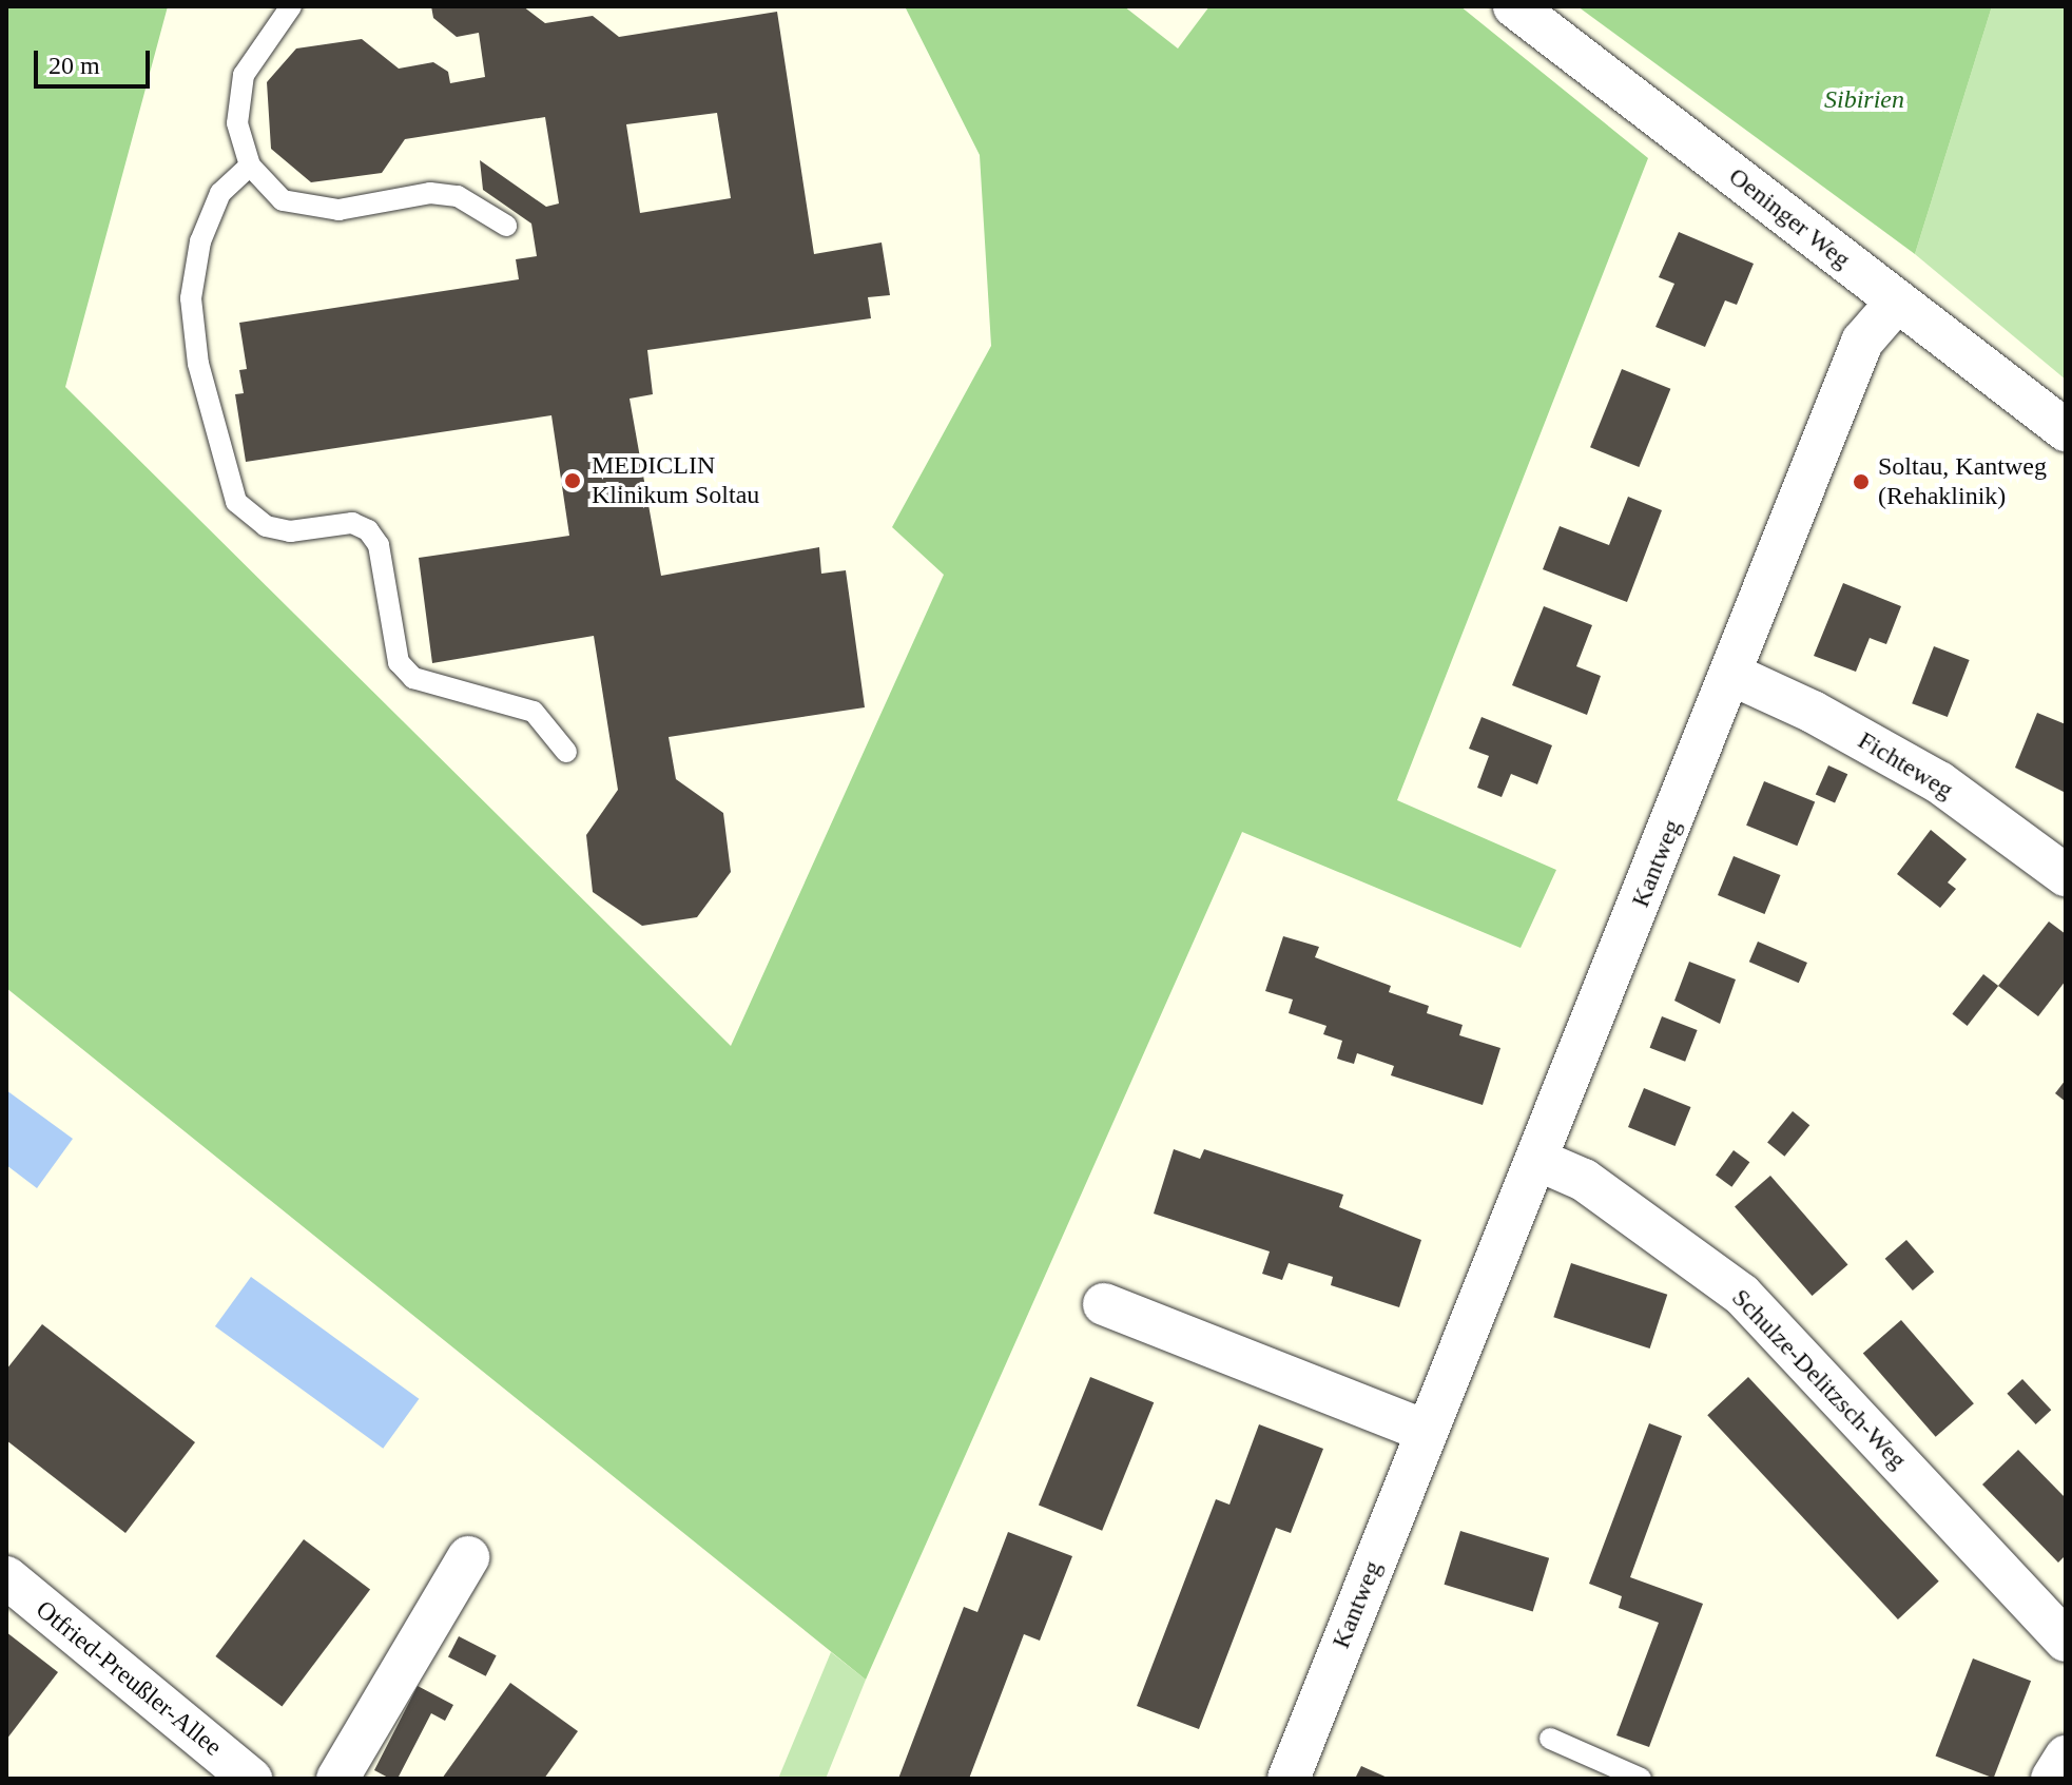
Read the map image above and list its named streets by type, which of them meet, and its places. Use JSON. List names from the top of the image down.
{
  "streets": {
    "street": [
      "Oeninger Weg",
      "Fichteweg",
      "Kantweg",
      "Schulze-Delitzsch-Weg",
      "Otfried-Preußler-Allee"
    ]
  },
  "crossings": [
    ["Oeninger Weg", "Kantweg"],
    ["Fichteweg", "Kantweg"],
    ["Kantweg", "Schulze-Delitzsch-Weg"]
  ],
  "parks": ["Sibirien"],
  "places": ["MEDICLIN Klinikum Soltau", "Soltau, Kantweg (Rehaklinik)"],
  "scale_bar": "20 m"
}
